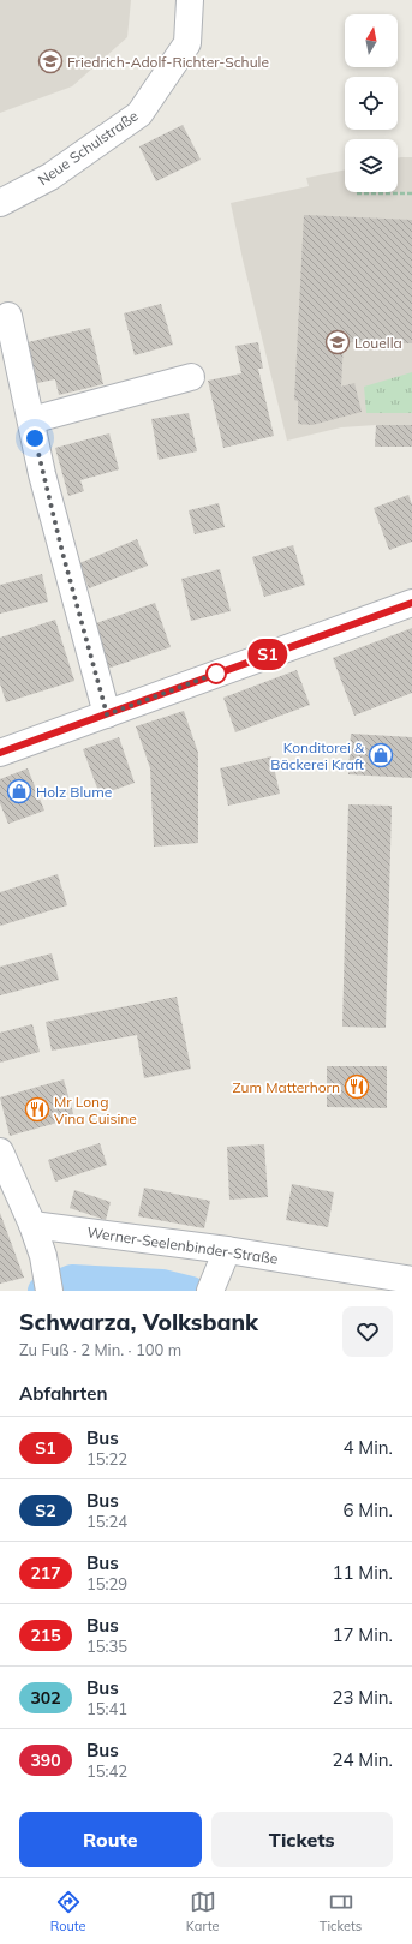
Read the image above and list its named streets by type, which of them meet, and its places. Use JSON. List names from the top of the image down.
{
  "streets": {
    "street": ["Neue Schulstraße", "Werner-Seelenbinder-Straße"]
  },
  "places": {
    "school or university": ["Friedrich-Adolf-Richter-Schule", "Louella"],
    "shop": ["Konditorei & Bäckerei Kraft", "Holz Blume"],
    "restaurant": ["Zum Matterhorn", "Mr Long Vina Cuisine"]
  },
  "lines": ["bus line S1"],
  "north": "top",
  "page": {
    "on_map": "S1",
    "heading": [
      ["Schwarza, Volksbank", "Zu Fuß · 2 Min. · 100 m"],
      "Abfahrten"
    ],
    "list": [
      {
        "mark": "S1",
        "name": "Bus",
        "note": "15:22",
        "value": "4 Min."
      },
      {
        "mark": "S2",
        "name": "Bus",
        "note": "15:24",
        "value": "6 Min."
      },
      {
        "mark": "217",
        "name": "Bus",
        "note": "15:29",
        "value": "11 Min."
      },
      {
        "mark": "215",
        "name": "Bus",
        "note": "15:35",
        "value": "17 Min."
      },
      {
        "mark": "302",
        "name": "Bus",
        "note": "15:41",
        "value": "23 Min."
      },
      {
        "mark": "390",
        "name": "Bus",
        "note": "15:42",
        "value": "24 Min."
      }
    ],
    "buttons": ["Route", "Tickets"],
    "tabs": ["Route", "Karte", "Tickets"]
  }
}
